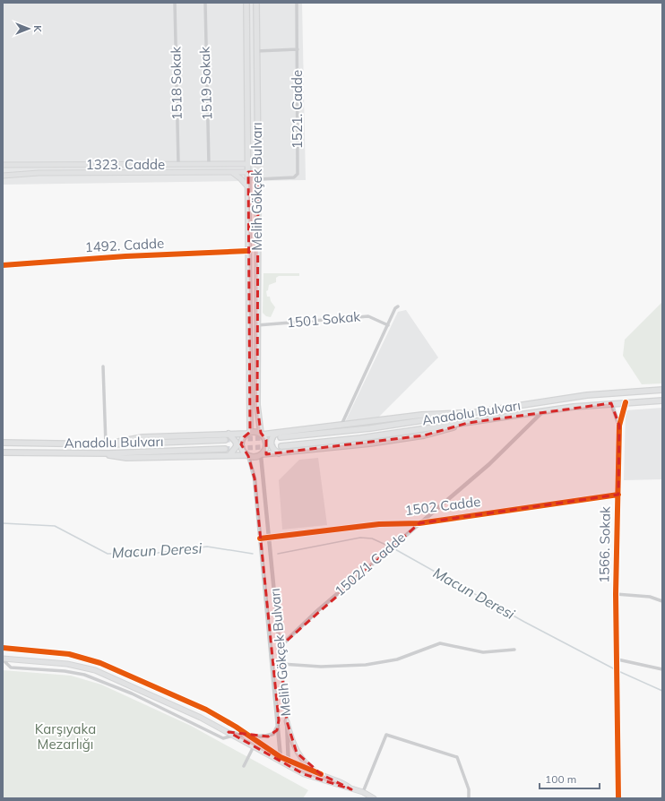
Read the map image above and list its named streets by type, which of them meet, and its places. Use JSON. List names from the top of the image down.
{
  "streets": {
    "main road": ["1323. Cadde", "Melih Gökçek Bulvarı", "Anadolu Bulvarı"],
    "street": [
      "1518 Sokak",
      "1519 Sokak",
      "1521. Cadde",
      "1492. Cadde",
      "1501 Sokak",
      "1502 Cadde",
      "1566. Sokak",
      "1502/1 Cadde"
    ]
  },
  "crossings": [
    ["1518 Sokak", "1323. Cadde"],
    ["1519 Sokak", "1323. Cadde"],
    ["1521. Cadde", "Melih Gökçek Bulvarı"],
    ["1323. Cadde", "Melih Gökçek Bulvarı"],
    ["Melih Gökçek Bulvarı", "1492. Cadde"],
    ["Melih Gökçek Bulvarı", "1501 Sokak"],
    ["Melih Gökçek Bulvarı", "1502 Cadde"],
    ["Melih Gökçek Bulvarı", "1502/1 Cadde"],
    ["Anadolu Bulvarı", "1502/1 Cadde"],
    ["1502 Cadde", "1566. Sokak"],
    ["1502 Cadde", "1502/1 Cadde"]
  ],
  "water": ["Macun Deresi"],
  "parks": ["Karşıyaka Mezarlığı"],
  "scale_bar": "100 m",
  "north": "right"
}
